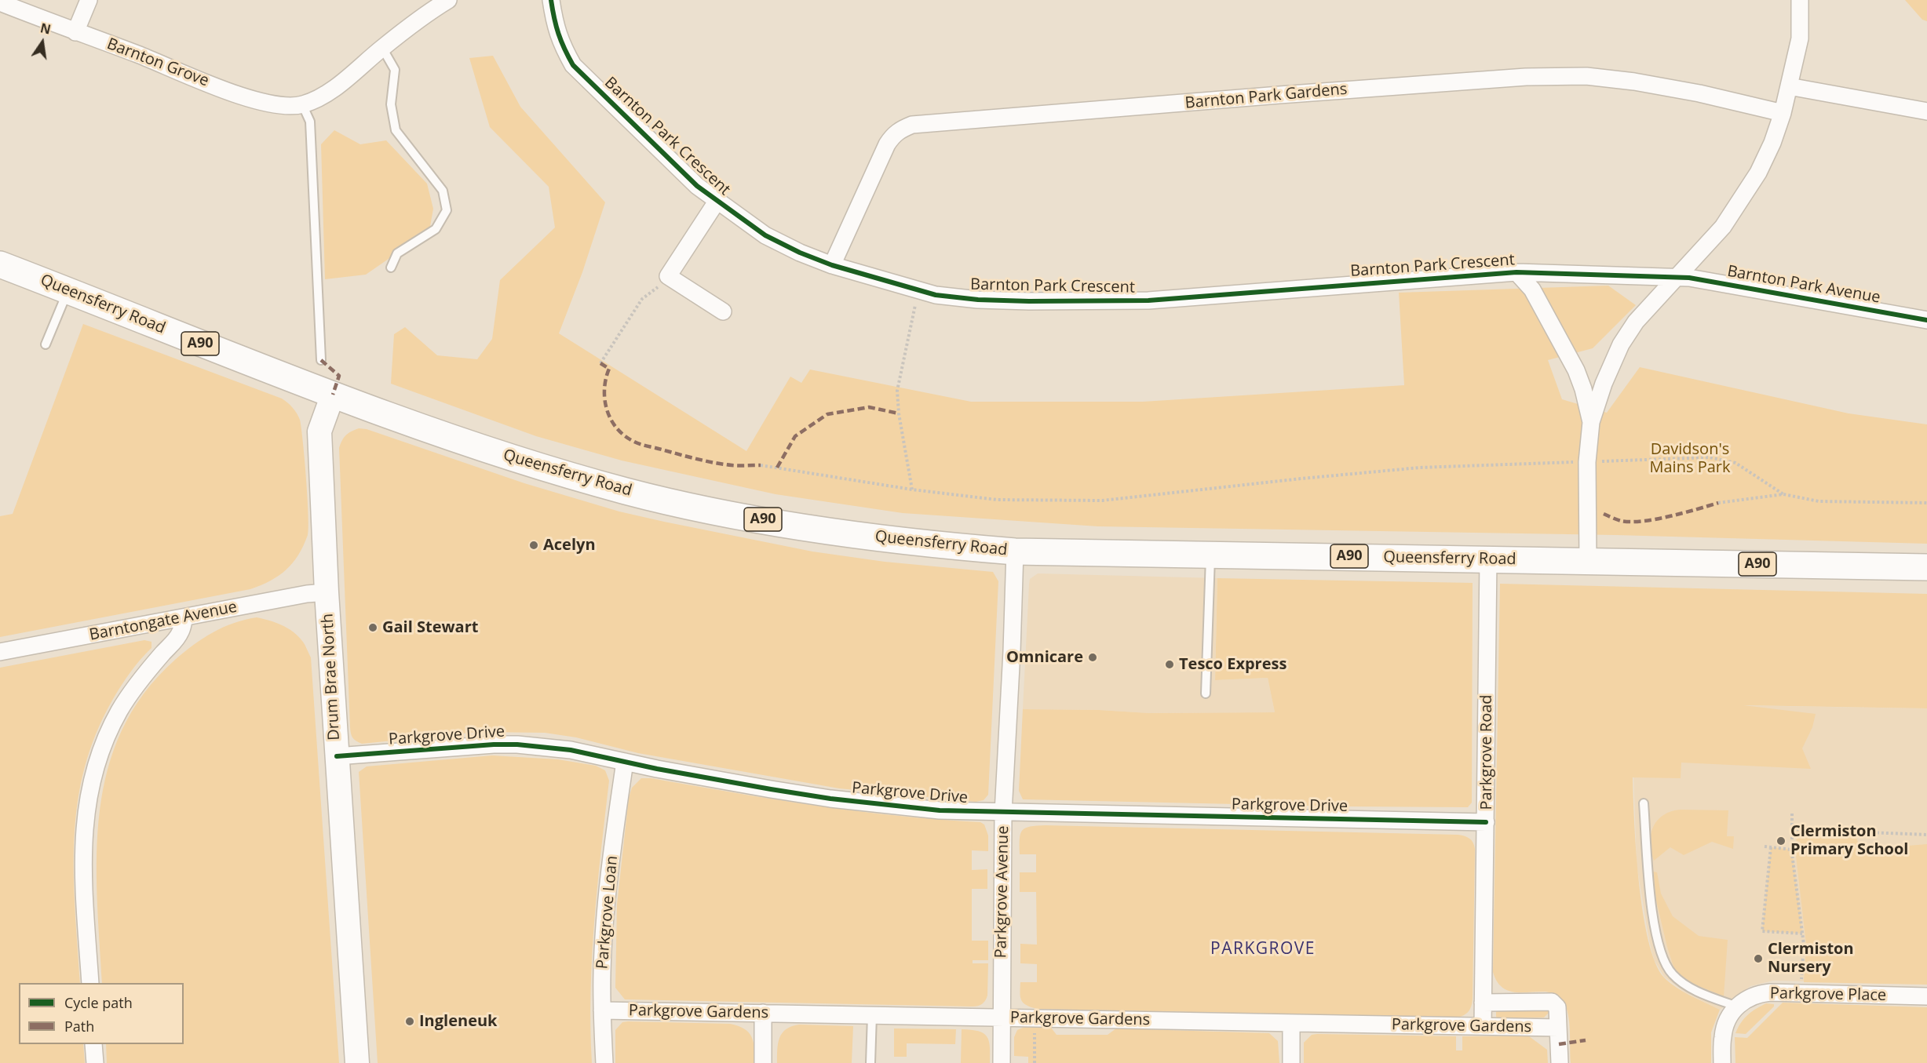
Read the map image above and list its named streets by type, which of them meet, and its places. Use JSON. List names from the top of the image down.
{
  "streets": {
    "main road": ["Queensferry Road", "A90", "Drum Brae North"],
    "street": [
      "Barnton Grove",
      "Barnton Park Gardens",
      "Barnton Park Crescent",
      "Barnton Park Avenue",
      "Barntongate Avenue",
      "Parkgrove Drive",
      "Parkgrove Road",
      "Parkgrove Avenue",
      "Parkgrove Loan",
      "Parkgrove Place",
      "Parkgrove Gardens"
    ]
  },
  "crossings": [
    ["Barnton Park Gardens", "Barnton Park Crescent"],
    ["Barnton Park Crescent", "Barnton Park Avenue"],
    ["Queensferry Road", "Drum Brae North"],
    ["Queensferry Road", "Parkgrove Road"],
    ["Queensferry Road", "Parkgrove Avenue"],
    ["Barntongate Avenue", "Drum Brae North"],
    ["Drum Brae North", "Parkgrove Drive"],
    ["Parkgrove Drive", "Parkgrove Road"],
    ["Parkgrove Drive", "Parkgrove Avenue"],
    ["Parkgrove Drive", "Parkgrove Loan"],
    ["Parkgrove Road", "Parkgrove Gardens"],
    ["Parkgrove Avenue", "Parkgrove Gardens"],
    ["Parkgrove Loan", "Parkgrove Gardens"]
  ],
  "districts": ["PARKGROVE"],
  "parks": ["Davidson's Mains Park"],
  "places": [
    "Acelyn",
    "Gail Stewart",
    "Omnicare",
    "Tesco Express",
    "Clermiston Primary School",
    "Clermiston Nursery",
    "Ingleneuk"
  ],
  "legend": ["Cycle path", "Path"],
  "north": "top"
}
